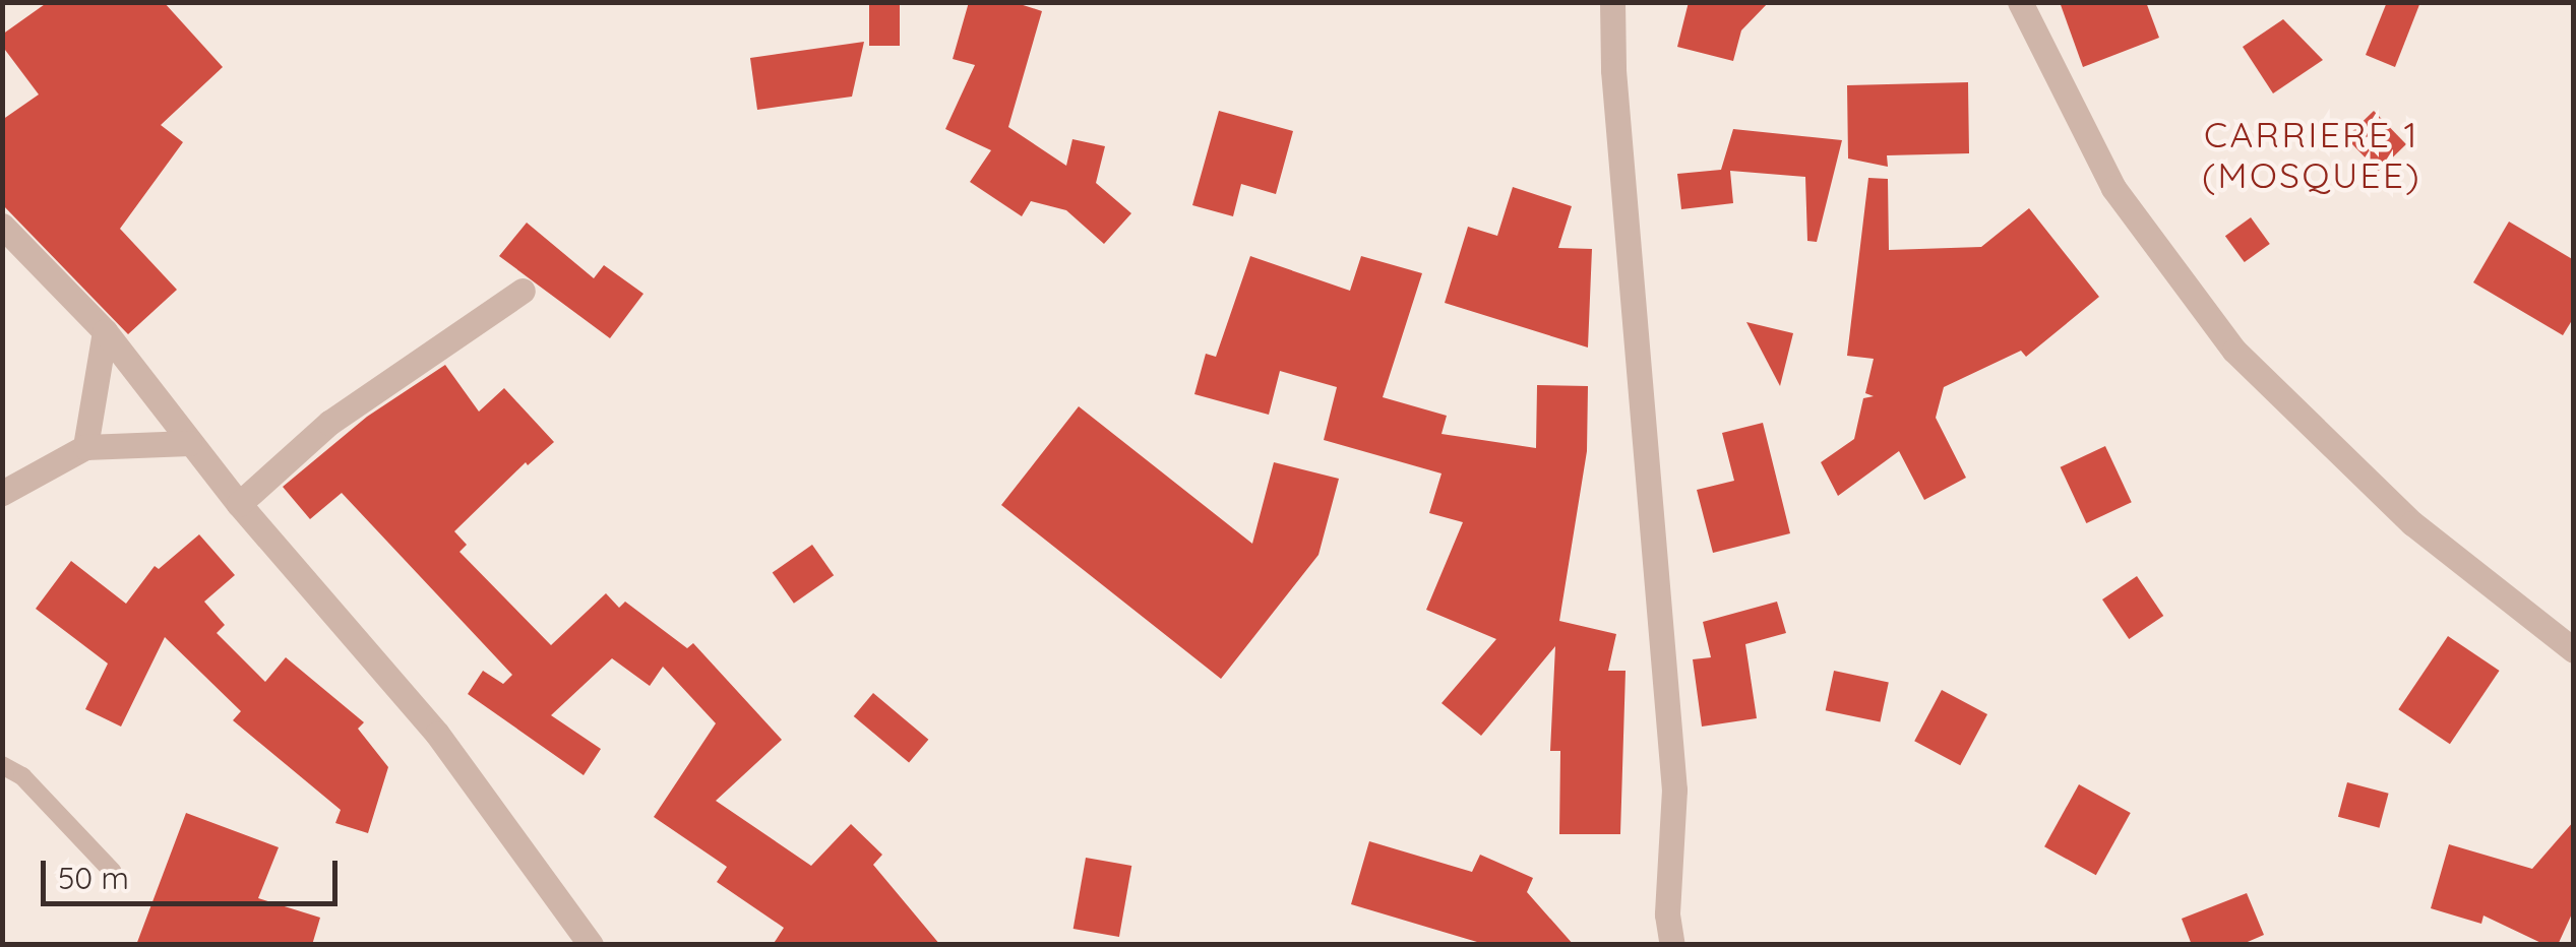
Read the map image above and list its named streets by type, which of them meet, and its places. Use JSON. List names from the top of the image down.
{
  "districts": ["CARRIERE 1 (MOSQUEE)"],
  "scale_bar": "50 m"
}
